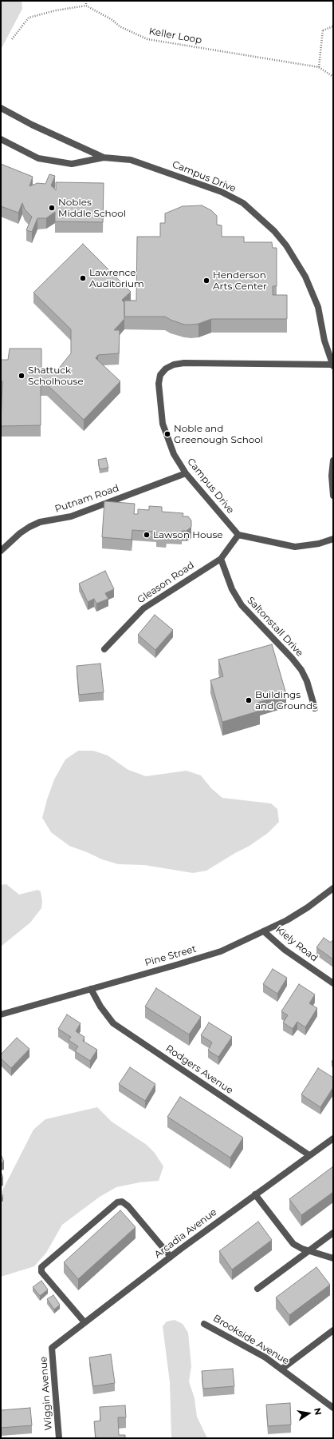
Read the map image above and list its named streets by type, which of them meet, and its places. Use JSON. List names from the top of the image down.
{
  "streets": {
    "street": [
      "Campus Drive",
      "Putnam Road",
      "Gleason Road",
      "Saltonstall Drive",
      "Kiely Road",
      "Pine Street",
      "Rodgers Avenue",
      "Arcadia Avenue",
      "Brookside Avenue",
      "Wiggin Avenue"
    ],
    "path": ["Keller Loop"]
  },
  "crossings": [
    ["Campus Drive", "Putnam Road"],
    ["Campus Drive", "Gleason Road"],
    ["Gleason Road", "Saltonstall Drive"],
    ["Kiely Road", "Pine Street"],
    ["Pine Street", "Rodgers Avenue"],
    ["Rodgers Avenue", "Arcadia Avenue"],
    ["Arcadia Avenue", "Wiggin Avenue"]
  ],
  "places": [
    "Nobles Middle School",
    "Lawrence Auditorium",
    "Henderson Arts Center",
    "Shattuck Scholhouse",
    "Noble and Greenough School",
    "Lawson House",
    "Buildings and Grounds"
  ],
  "north": "right"
}
